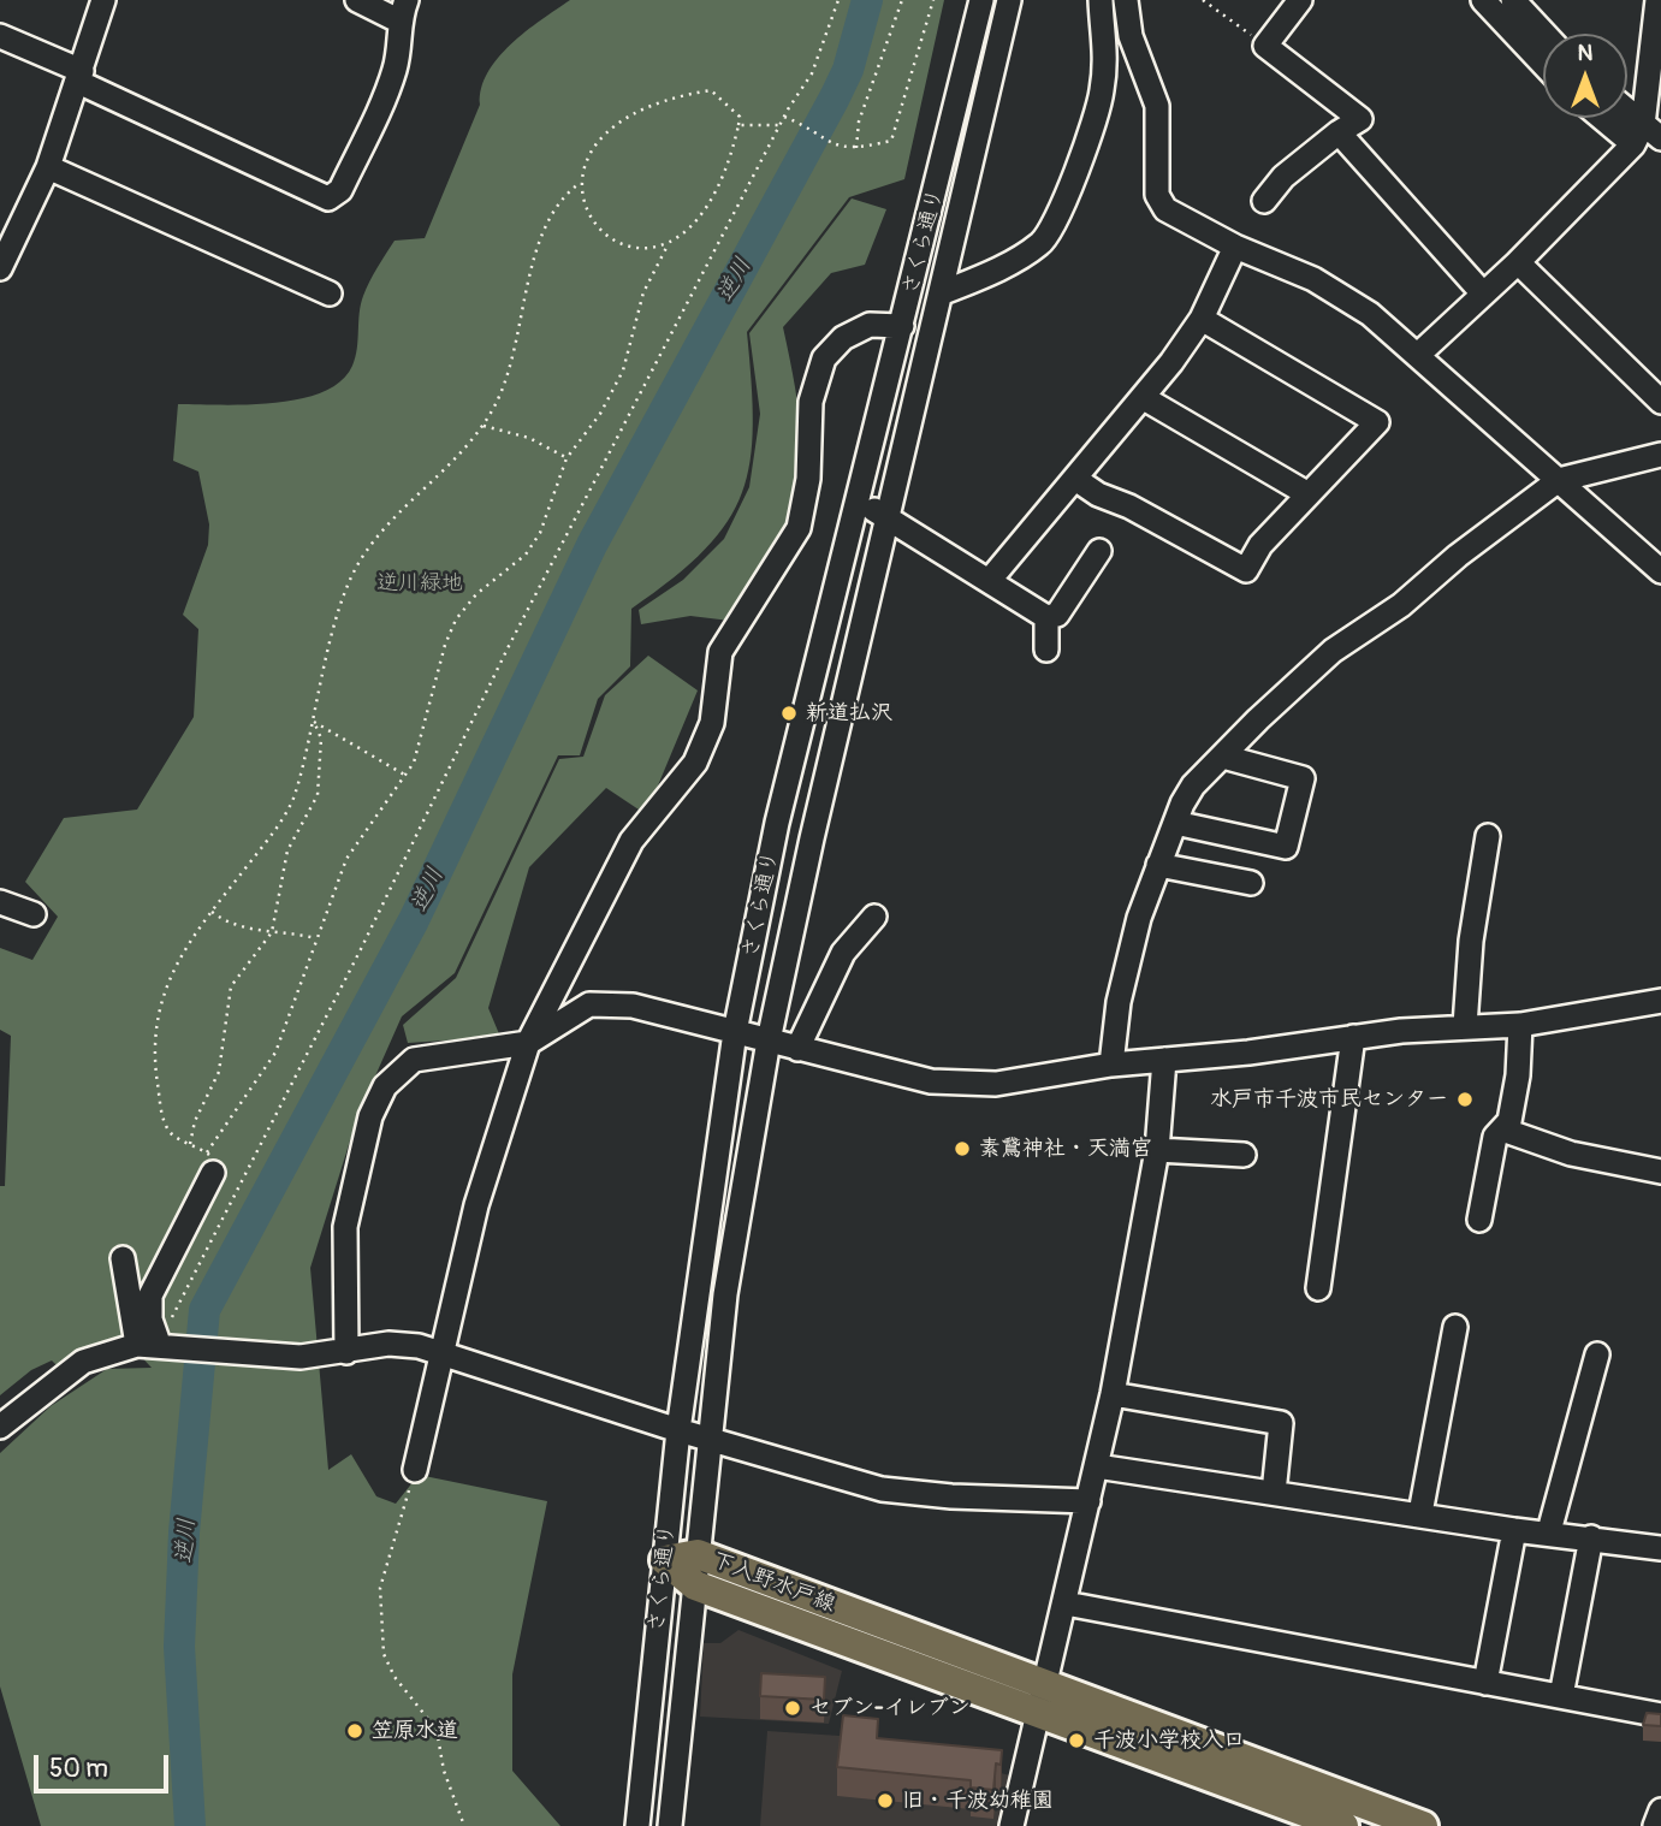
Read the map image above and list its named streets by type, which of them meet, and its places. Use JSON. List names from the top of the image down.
{
  "streets": {
    "main road": ["下入野水戸線"],
    "street": ["さくら通り"]
  },
  "crossings": [
    ["さくら通り", "下入野水戸線"]
  ],
  "water": ["逆川"],
  "parks": ["逆川緑地"],
  "places": [
    "新道払沢",
    "水戸市千波市民センター",
    "素鵞神社・天満宮",
    "セブン-イレブン",
    "笠原水道",
    "千波小学校入口",
    "旧・千波幼稚園"
  ],
  "scale_bar": "50 m",
  "north": "top"
}
